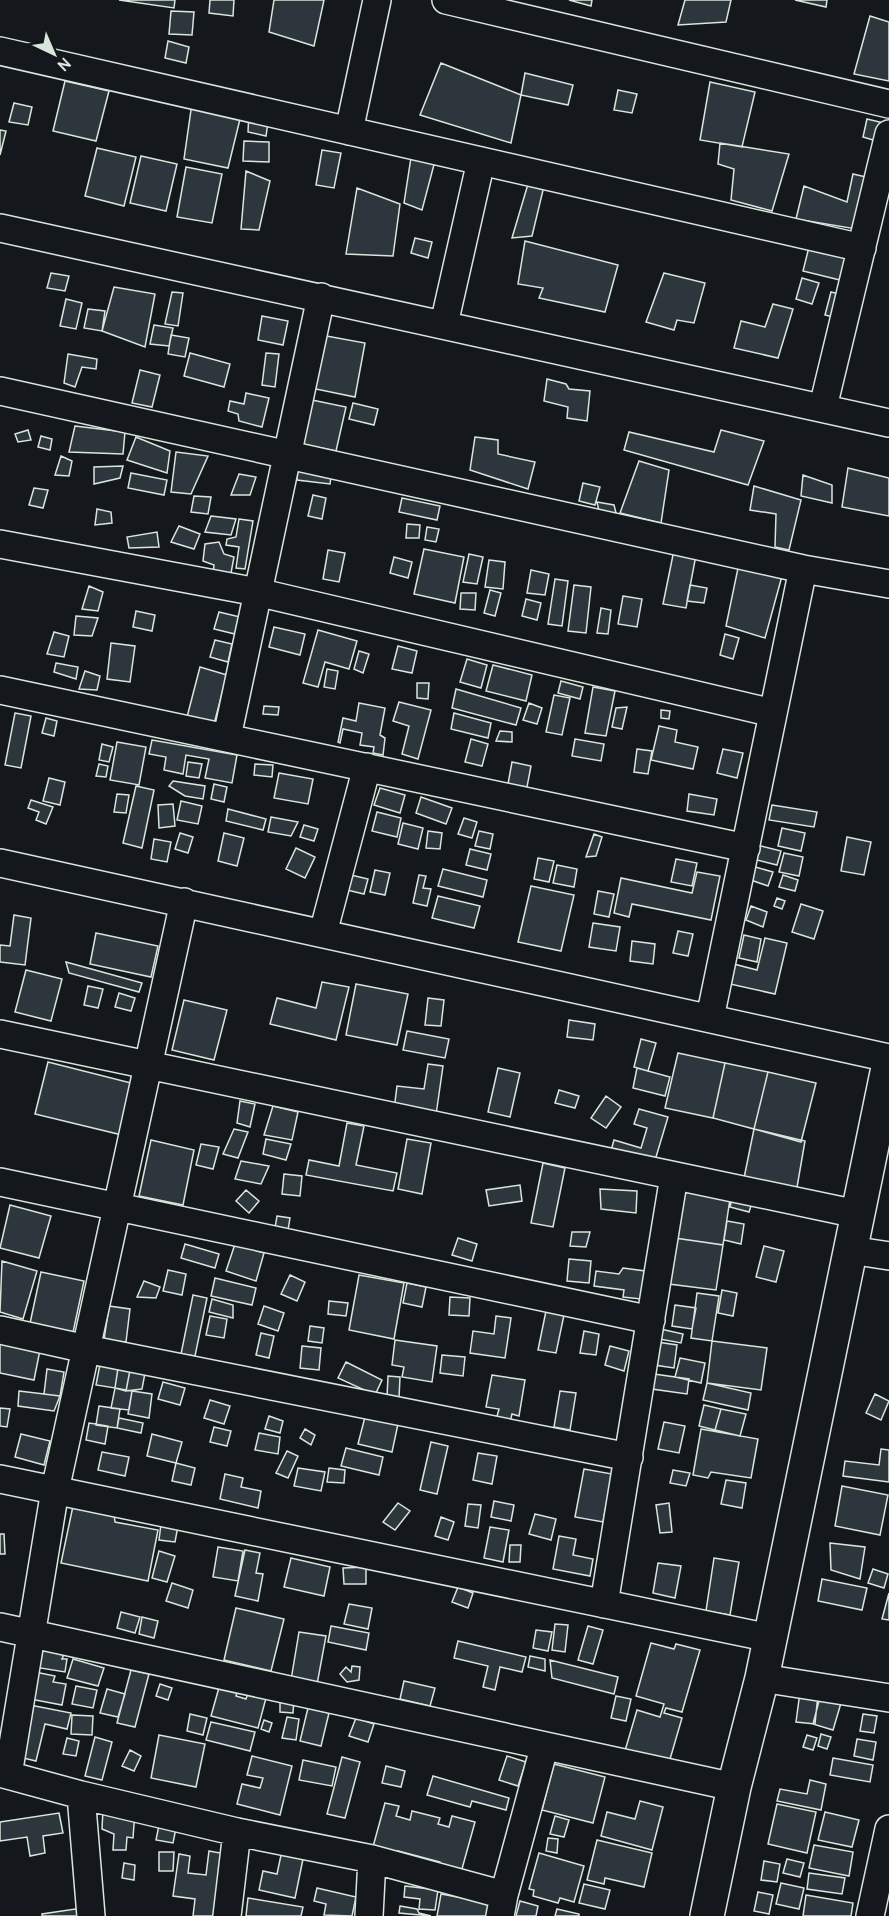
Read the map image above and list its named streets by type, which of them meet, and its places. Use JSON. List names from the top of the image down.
{
  "north": "bottom right"
}
